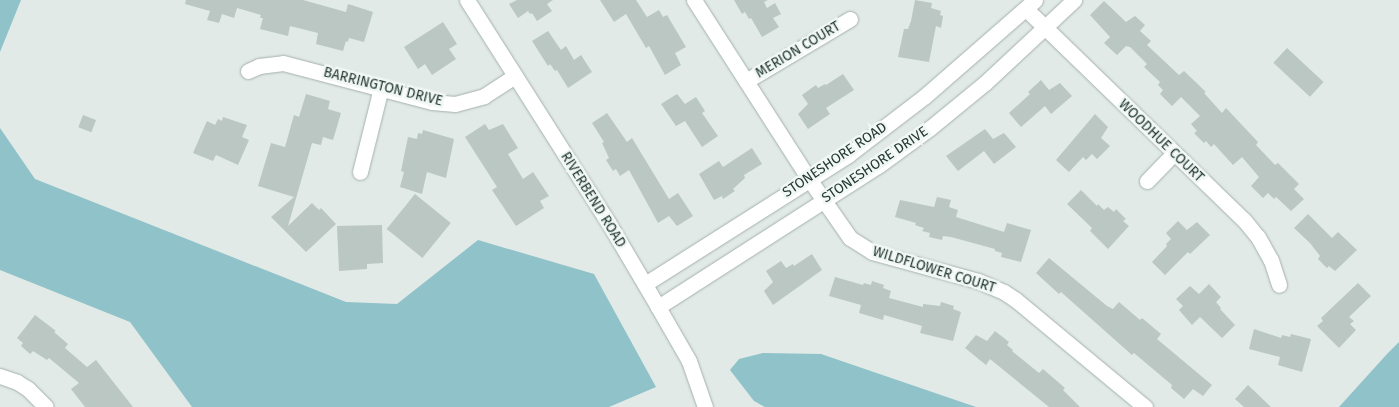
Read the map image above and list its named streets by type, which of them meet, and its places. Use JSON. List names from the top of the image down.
{
  "streets": {
    "street": [
      "MERION COURT",
      "BARRINGTON DRIVE",
      "WOODHUE COURT",
      "STONESHORE ROAD",
      "STONESHORE DRIVE",
      "RIVERBEND ROAD",
      "WILDFLOWER COURT"
    ]
  },
  "crossings": [
    ["MERION COURT", "WILDFLOWER COURT"],
    ["BARRINGTON DRIVE", "RIVERBEND ROAD"],
    ["WOODHUE COURT", "STONESHORE ROAD"],
    ["WOODHUE COURT", "STONESHORE DRIVE"],
    ["STONESHORE ROAD", "RIVERBEND ROAD"],
    ["STONESHORE ROAD", "WILDFLOWER COURT"],
    ["STONESHORE DRIVE", "RIVERBEND ROAD"],
    ["STONESHORE DRIVE", "WILDFLOWER COURT"]
  ]
}
